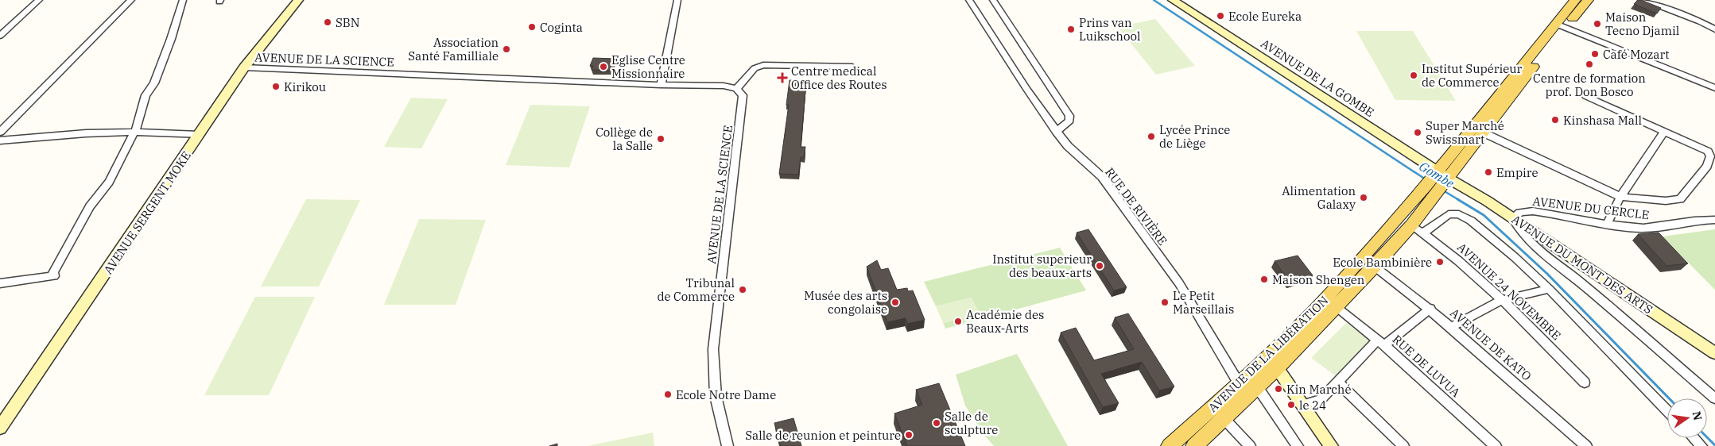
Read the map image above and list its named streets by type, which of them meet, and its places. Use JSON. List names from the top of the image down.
{
  "streets": {
    "main road": ["AVENUE DE LA LIBÉRATION"],
    "street": [
      "AVENUE DE LA SCIENCE",
      "AVENUE DE LA GOMBE",
      "RUE DE RIVIÈRE",
      "AVENUE DU CERCLE",
      "AVENUE SERGENT MOKE",
      "AVENUE DU MONT DES ARTS",
      "AVENUE 24 NOVEMBRE",
      "AVENUE DE KATO",
      "RUE DE LUVUA"
    ]
  },
  "crossings": [
    ["AVENUE DE LA SCIENCE", "AVENUE SERGENT MOKE"],
    ["AVENUE DE LA GOMBE", "AVENUE DU MONT DES ARTS"],
    ["AVENUE DE LA GOMBE", "AVENUE DE LA LIBÉRATION"],
    ["RUE DE RIVIÈRE", "AVENUE DE LA LIBÉRATION"],
    ["AVENUE DU CERCLE", "AVENUE DU MONT DES ARTS"],
    ["AVENUE DU MONT DES ARTS", "AVENUE DE LA LIBÉRATION"],
    ["AVENUE 24 NOVEMBRE", "AVENUE DE LA LIBÉRATION"],
    ["AVENUE DE KATO", "AVENUE DE LA LIBÉRATION"],
    ["AVENUE DE LA LIBÉRATION", "RUE DE LUVUA"]
  ],
  "water": ["Gombe"],
  "places": {
    "other": [
      "Ecole Eureka",
      "SBN",
      "Maison Tecno Djamil",
      "Coginta",
      "Prins van Luikschool",
      "Association Santé Familliale",
      "Café Mozart",
      "Centre de formation prof. Don Bosco",
      "Eglise Centre Missionnaire",
      "Institut Supérieur de Commerce",
      "Kirikou",
      "Kinshasa Mall",
      "Super Marché Swissmart",
      "Lycée Prince de Liège",
      "Collège de la Salle",
      "Empire",
      "Alimentation Galaxy",
      "Ecole Bambinière",
      "Institut superieur des beaux-arts",
      "Maison Shengen",
      "Tribunal de Commerce",
      "Musée des arts congolaise",
      "Le Petit Marseillais",
      "Académie des Beaux-Arts",
      "Kin Marché",
      "Ecole Notre Dame",
      "le 24",
      "Salle de sculpture",
      "Salle de reunion et peinture"
    ],
    "health": ["Centre medical Office des Routes"]
  },
  "north": "right"
}
